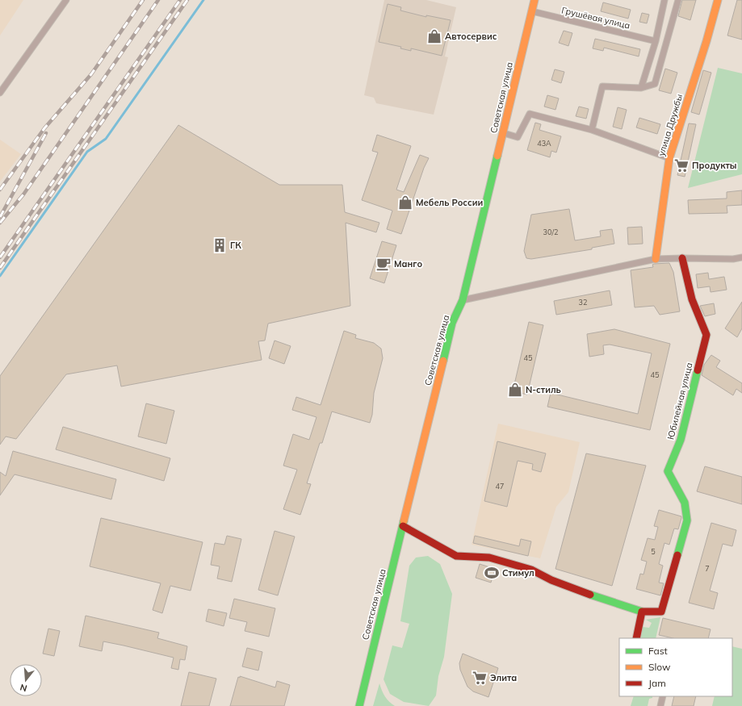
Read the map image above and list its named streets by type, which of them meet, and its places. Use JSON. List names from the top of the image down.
{
  "streets": {
    "main road": ["Советская улица", "улица Дружбы", "Юбилейная улица"],
    "street": ["Грушёвая улица"]
  },
  "crossings": [
    ["Грушёвая улица", "Советская улица"]
  ],
  "places": {
    "shop": ["Автосервис", "Мебель России", "N-стиль"],
    "supermarket": ["Продукты", "Элита"],
    "building": ["ГК"],
    "cafe": ["Манго"],
    "sports": ["Стимул"]
  },
  "house_numbers": [
    "43А",
    "30/2",
    "32",
    "45",
    "45",
    "47",
    "5",
    "7"
  ],
  "legend": ["Fast", "Slow", "Jam"],
  "north": "bottom"
}
